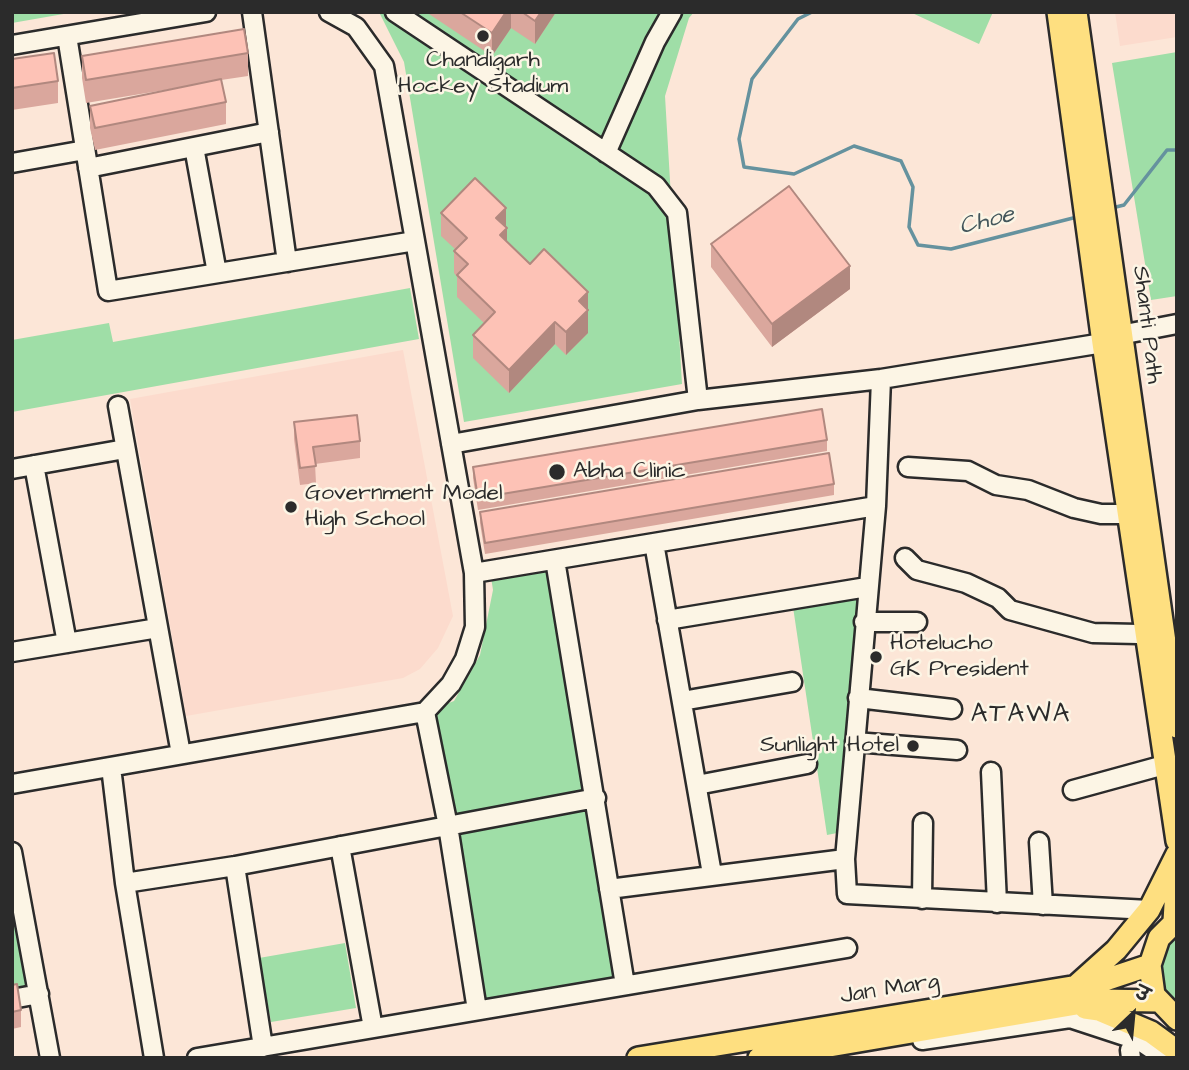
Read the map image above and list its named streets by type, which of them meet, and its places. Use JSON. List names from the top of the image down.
{
  "streets": {
    "main road": ["Shanti Path", "Jan Marg"]
  },
  "districts": ["ATAWA"],
  "water": ["Choe"],
  "places": [
    "Chandigarh Hockey Stadium",
    "Abha Clinic",
    "Government Model High School",
    "Hotelucho GK President",
    "Sunlight Hotel"
  ],
  "north": "top right"
}
